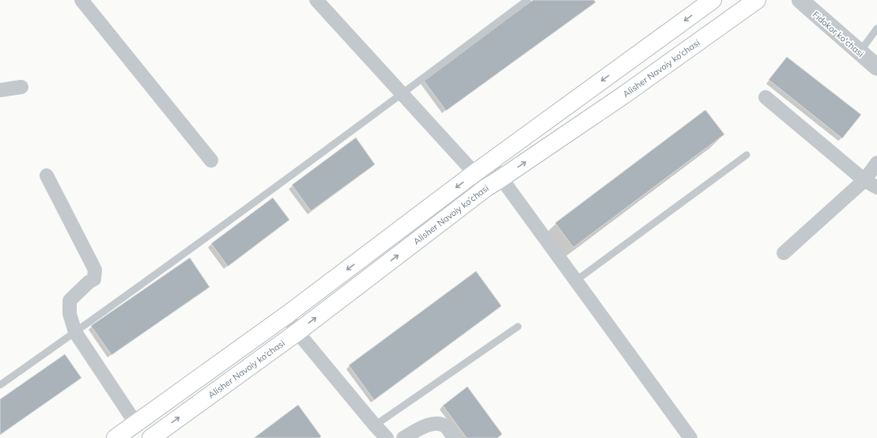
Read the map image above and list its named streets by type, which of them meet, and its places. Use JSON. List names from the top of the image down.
{
  "streets": {
    "main road": ["Alisher Navoiy ko’chasi"],
    "street": ["Fidokor ko'chasi"]
  }
}
